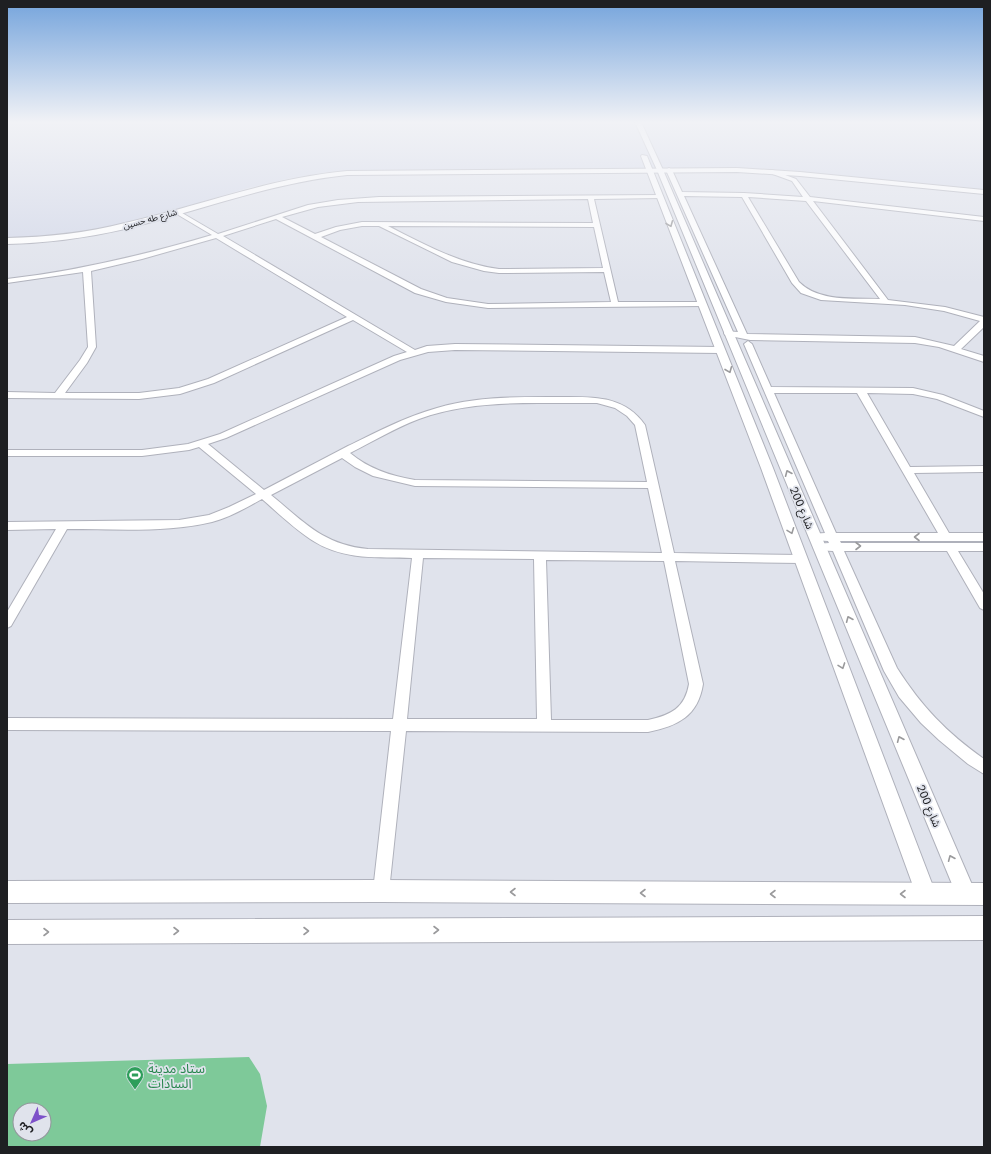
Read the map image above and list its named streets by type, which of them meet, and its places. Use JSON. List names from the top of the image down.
{
  "streets": {
    "main road": ["شارع طه حسين"],
    "street": ["شارع 200"]
  },
  "places": {
    "sports": ["ستاد مدينة السادات"]
  },
  "north": "bottom left"
}
